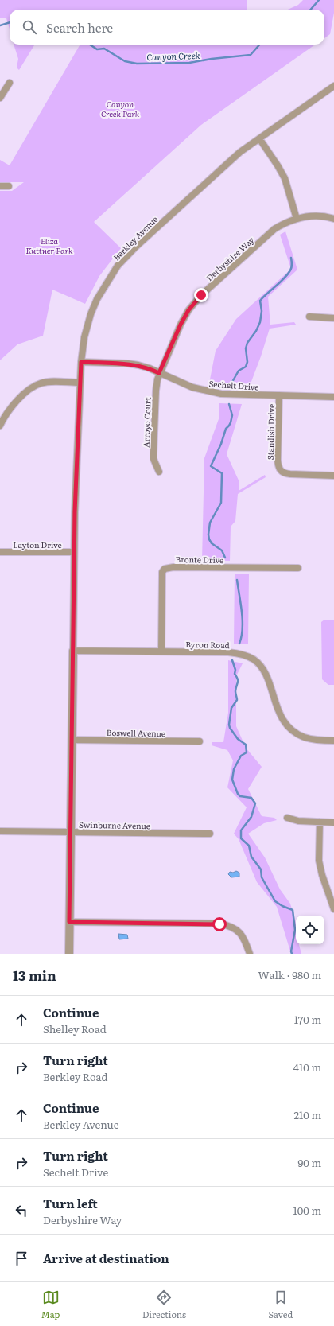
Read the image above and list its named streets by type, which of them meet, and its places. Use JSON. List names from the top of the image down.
{
  "streets": {
    "street": [
      "Berkley Avenue",
      "Derbyshire Way",
      "Sechelt Drive",
      "Arroyo Court",
      "Standish Drive",
      "Layton Drive",
      "Bronte Drive",
      "Byron Road",
      "Boswell Avenue",
      "Swinburne Avenue"
    ]
  },
  "crossings": [
    ["Berkley Avenue", "Sechelt Drive"],
    ["Berkley Avenue", "Layton Drive"],
    ["Berkley Avenue", "Byron Road"],
    ["Derbyshire Way", "Sechelt Drive"],
    ["Derbyshire Way", "Arroyo Court"],
    ["Sechelt Drive", "Arroyo Court"],
    ["Sechelt Drive", "Standish Drive"],
    ["Bronte Drive", "Byron Road"]
  ],
  "water": ["Canyon Creek"],
  "parks": ["Canyon Creek Park", "Eliza Kuttner Park"],
  "page": {
    "search": "Search here",
    "heading": ["13 min", "Walk · 980 m"],
    "list": [
      ["Continue", "Shelley Road", "170 m"],
      ["Turn right", "Berkley Road", "410 m"],
      ["Continue", "Berkley Avenue", "210 m"],
      ["Turn right", "Sechelt Drive", "90 m"],
      ["Turn left", "Derbyshire Way", "100 m"],
      "Arrive at destination"
    ],
    "nav": ["Map", "Directions", "Saved"]
  }
}
